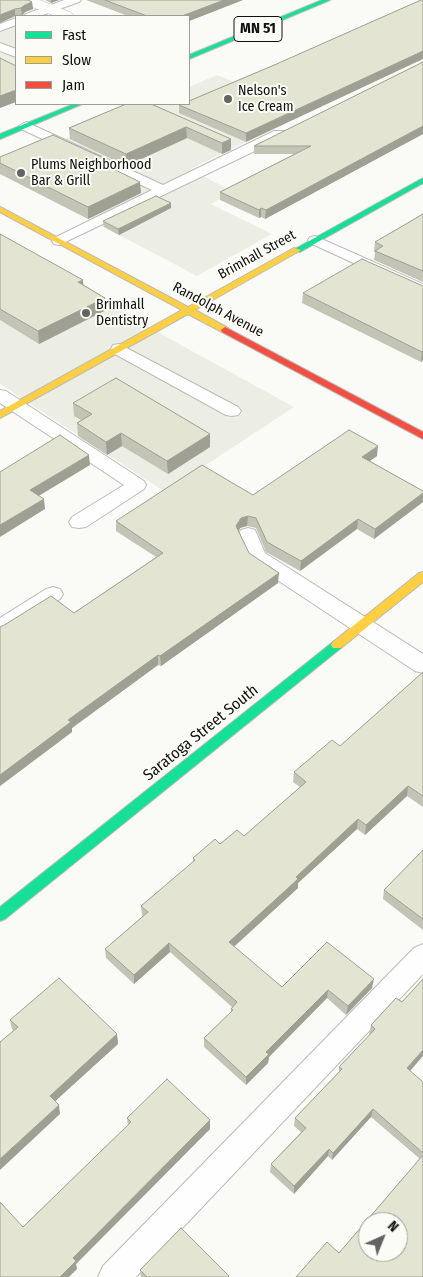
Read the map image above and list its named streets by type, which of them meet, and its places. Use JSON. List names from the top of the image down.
{
  "streets": {
    "street": [
      "MN 51",
      "Brimhall Street",
      "Randolph Avenue",
      "Saratoga Street South"
    ]
  },
  "crossings": [
    ["Brimhall Street", "Randolph Avenue"]
  ],
  "places": ["Nelson's Ice Cream", "Plums Neighborhood Bar & Grill", "Brimhall Dentistry"],
  "legend": ["Fast", "Slow", "Jam"],
  "north": "top right"
}
